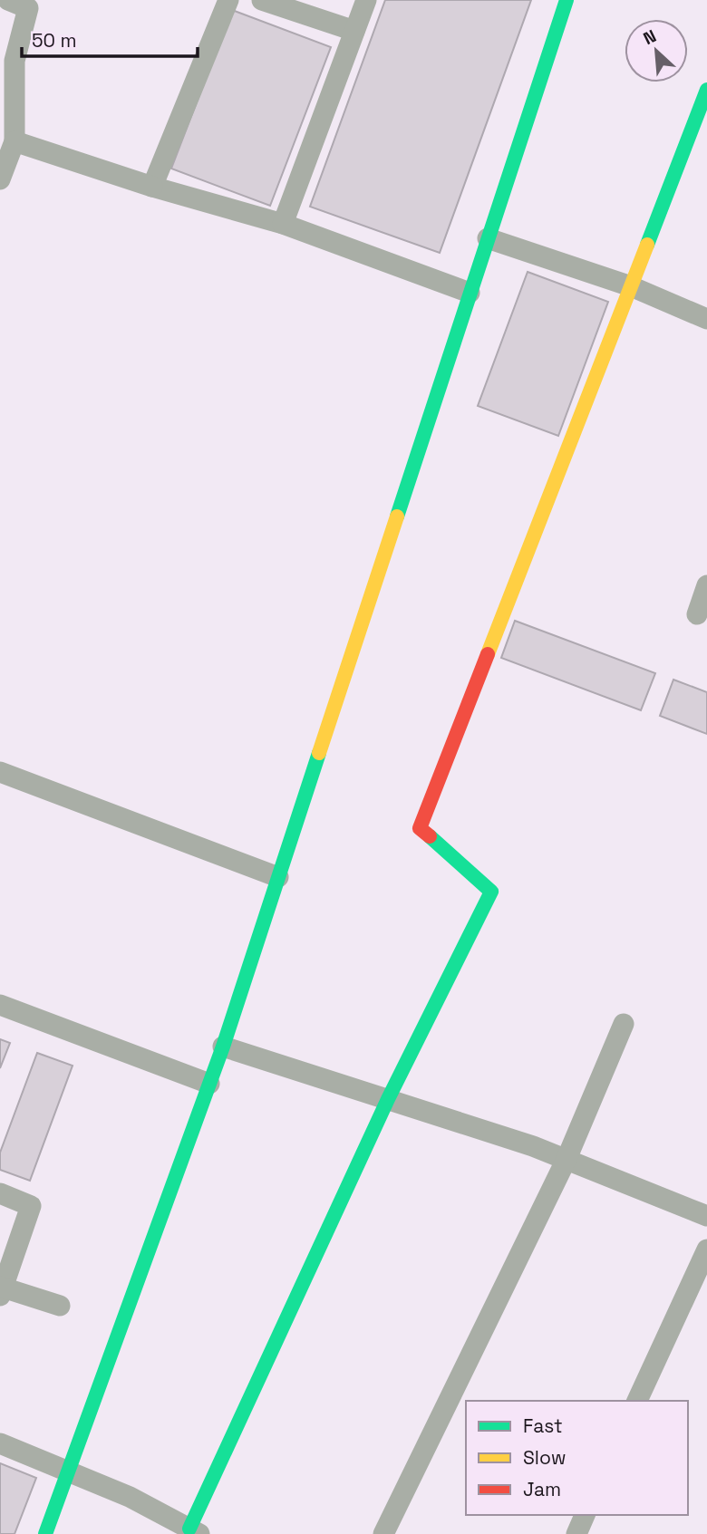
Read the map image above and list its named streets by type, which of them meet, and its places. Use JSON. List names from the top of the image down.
{
  "legend": ["Fast", "Slow", "Jam"],
  "scale_bar": "50 m",
  "north": "top left"
}
